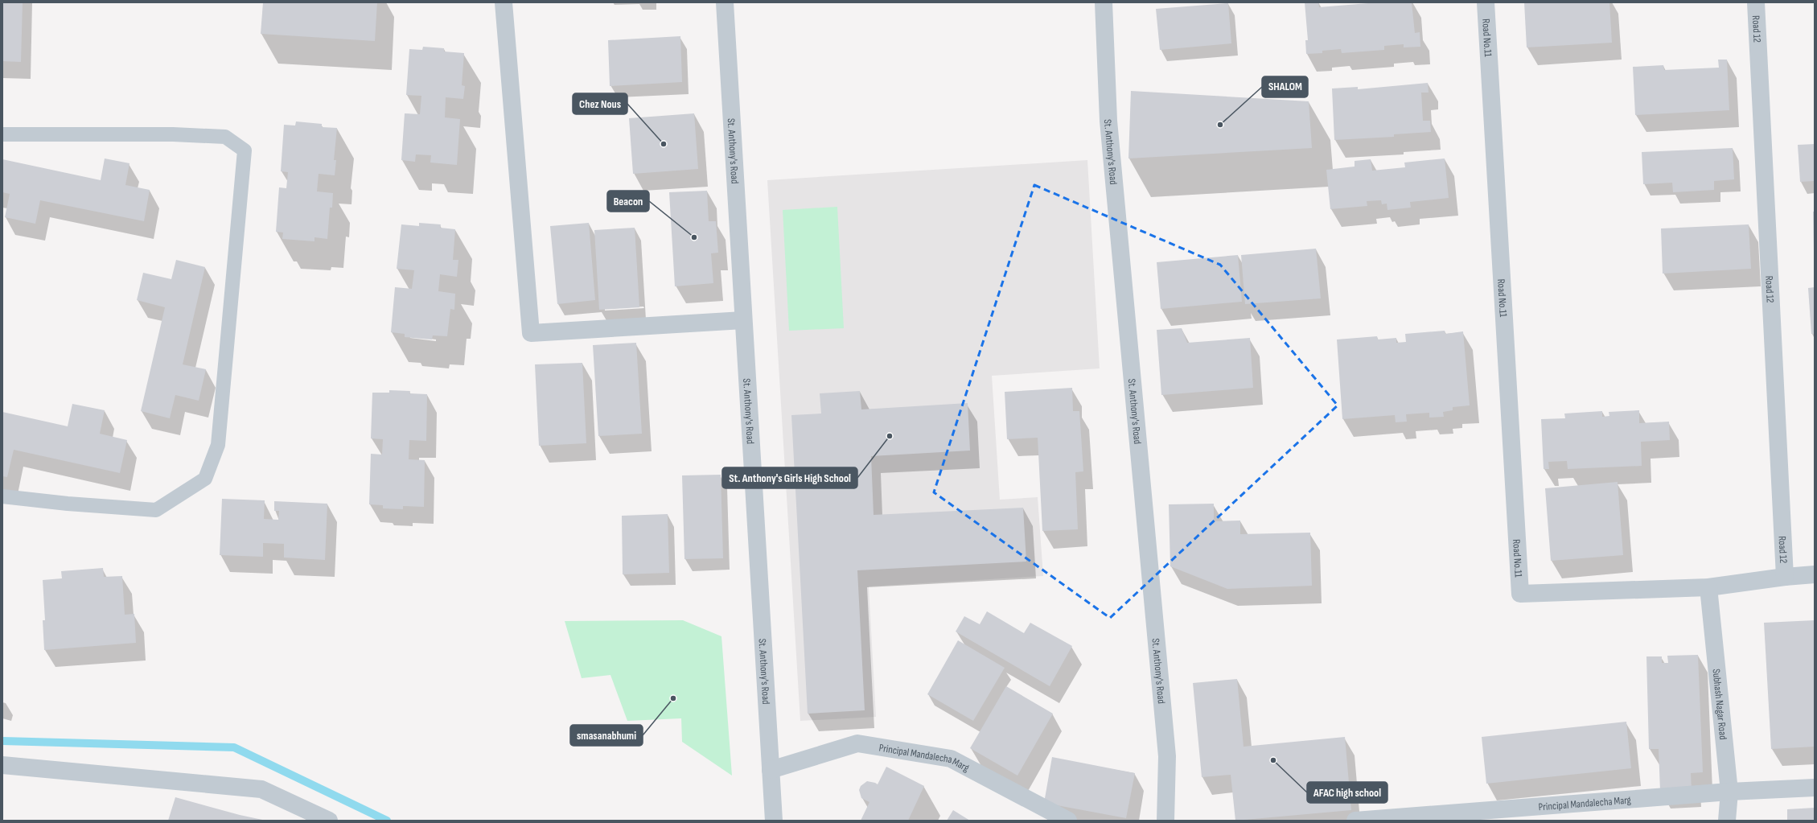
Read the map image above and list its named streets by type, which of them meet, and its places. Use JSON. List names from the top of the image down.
{
  "streets": {
    "street": [
      "Road 12",
      "Road No.11",
      "St. Anthony's Road",
      "Subhash Nagar Road",
      "Principal Mandalecha Marg"
    ]
  },
  "crossings": [
    ["Road No.11", "Subhash Nagar Road"],
    ["St. Anthony's Road", "Principal Mandalecha Marg"],
    ["Subhash Nagar Road", "Principal Mandalecha Marg"]
  ],
  "places": [
    "SHALOM",
    "Chez Nous",
    "Beacon",
    "St. Anthony's Girls High School",
    "smasanabhumi",
    "AFAC high school"
  ]
}
